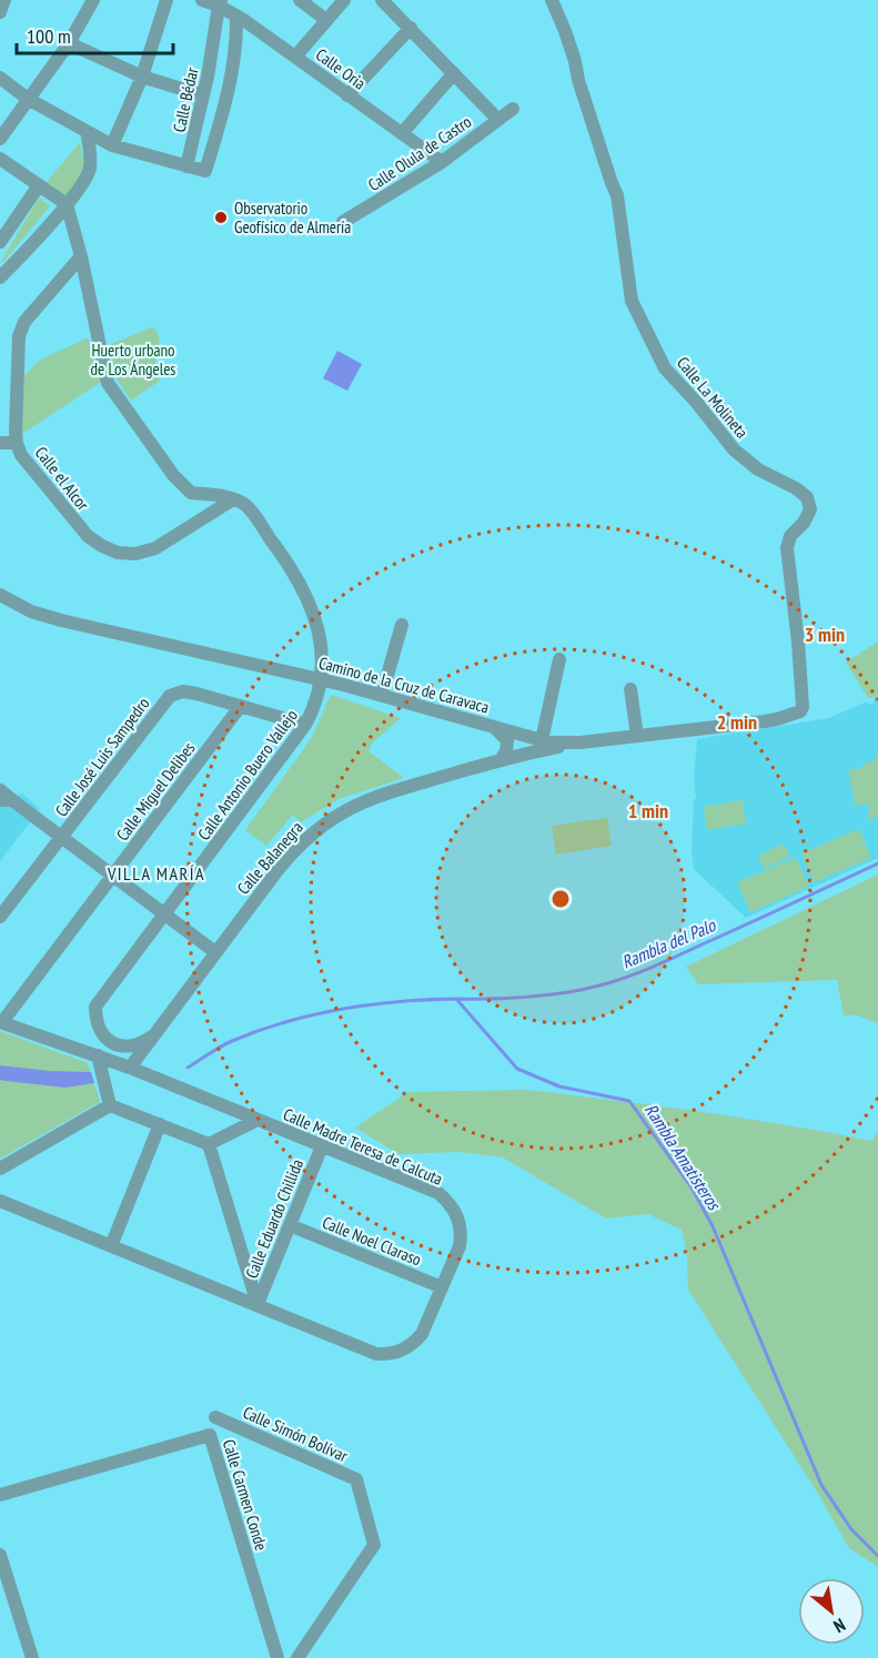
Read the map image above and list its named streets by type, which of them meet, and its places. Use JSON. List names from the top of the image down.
{
  "streets": {
    "street": [
      "Calle Oria",
      "Calle Bédar",
      "Calle Olula de Castro",
      "Calle La Molineta",
      "Calle el Alcor",
      "Camino de la Cruz de Caravaca",
      "Calle José Luis Sampedro",
      "Calle Antonio Buero Vallejo",
      "Calle Miguel Delibes",
      "Calle Balanegra",
      "Calle Madre Teresa de Calcuta",
      "Calle Eduardo Chillida",
      "Calle Noel Claraso",
      "Calle Simón Bolívar",
      "Calle Carmen Conde"
    ]
  },
  "crossings": [
    ["Calle Oria", "Calle Bédar"],
    ["Calle Oria", "Calle Olula de Castro"],
    ["Calle La Molineta", "Camino de la Cruz de Caravaca"],
    ["Camino de la Cruz de Caravaca", "Calle Antonio Buero Vallejo"],
    ["Camino de la Cruz de Caravaca", "Calle Balanegra"],
    ["Calle José Luis Sampedro", "Calle Antonio Buero Vallejo"],
    ["Calle José Luis Sampedro", "Calle Miguel Delibes"],
    ["Calle Antonio Buero Vallejo", "Calle Balanegra"],
    ["Calle Miguel Delibes", "Calle Madre Teresa de Calcuta"],
    ["Calle Balanegra", "Calle Madre Teresa de Calcuta"],
    ["Calle Madre Teresa de Calcuta", "Calle Eduardo Chillida"],
    ["Calle Madre Teresa de Calcuta", "Calle Noel Claraso"],
    ["Calle Eduardo Chillida", "Calle Noel Claraso"]
  ],
  "districts": ["VILLA MARÍA"],
  "water": ["Rambla del Palo", "Rambla Amatisteros"],
  "parks": ["Huerto urbano de Los Ángeles"],
  "places": ["Observatorio Geofísico de Almería"],
  "scale_bar": "100 m",
  "north": "bottom right",
  "rings": ["3 min", "2 min", "1 min"]
}
